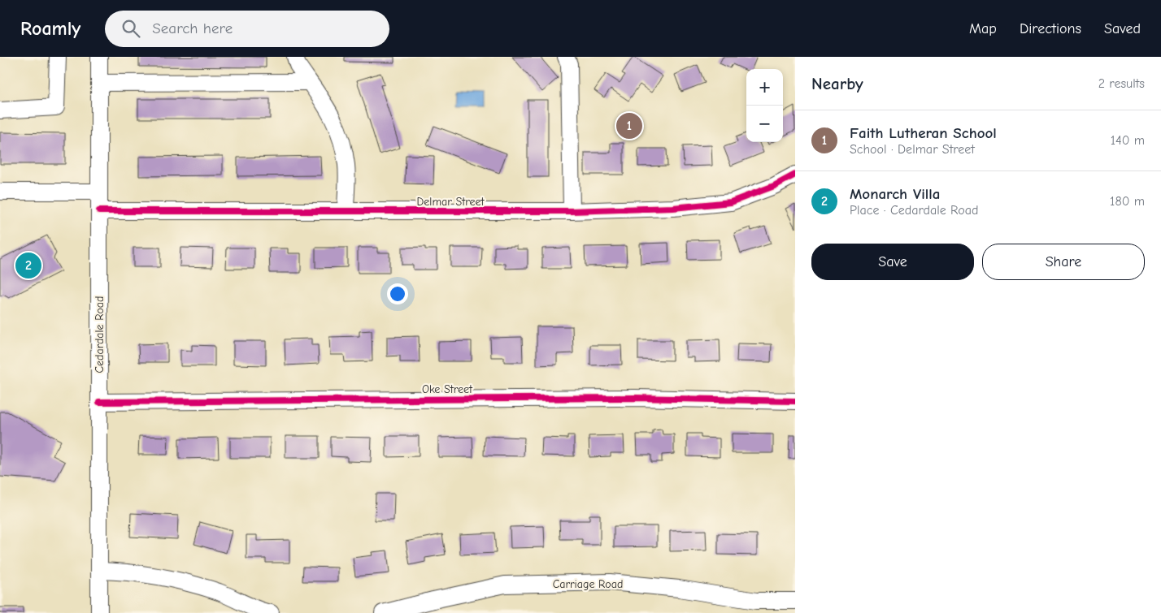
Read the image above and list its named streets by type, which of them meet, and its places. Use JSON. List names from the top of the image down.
{
  "streets": {
    "street": [
      "Delmar Street",
      "Cedardale Road",
      "Oke Street",
      "Carriage Road"
    ]
  },
  "crossings": [
    ["Delmar Street", "Cedardale Road"],
    ["Cedardale Road", "Oke Street"]
  ],
  "page": {
    "header": "Roamly",
    "search": "Search here",
    "nav": ["Map", "Directions", "Saved"],
    "heading": ["Nearby", "2 results"],
    "map_buttons": ["+", "−"],
    "list": [
      {
        "mark": "1",
        "name": "Faith Lutheran School",
        "note": "School · Delmar Street",
        "value": "140 m"
      },
      {
        "mark": "2",
        "name": "Monarch Villa",
        "note": "Place · Cedardale Road",
        "value": "180 m"
      }
    ],
    "pins": ["1", "2"],
    "buttons": ["Save", "Share"]
  }
}
